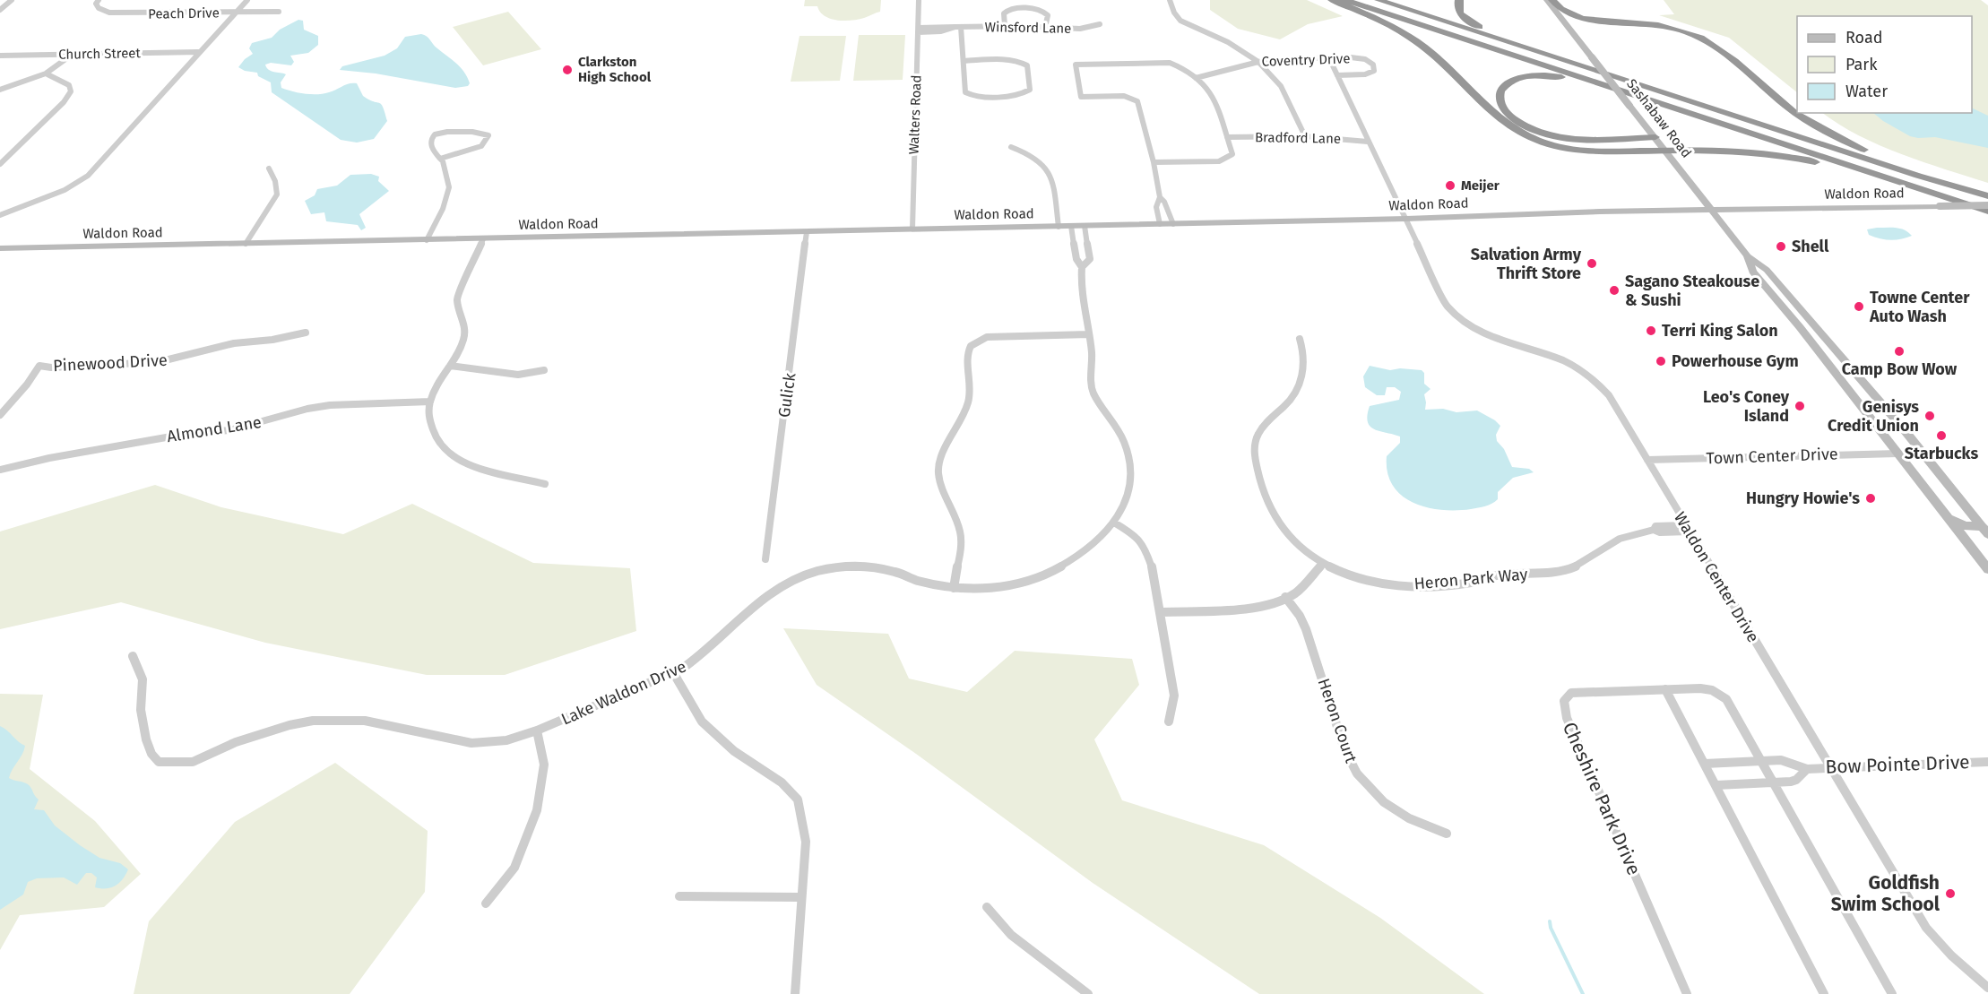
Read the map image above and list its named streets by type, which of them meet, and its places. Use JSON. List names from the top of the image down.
{
  "streets": {
    "street": [
      "Peach Drive",
      "Winsford Lane",
      "Church Street",
      "Coventry Drive",
      "Walters Road",
      "Sashabaw Road",
      "Bradford Lane",
      "Waldon Road",
      "Pinewood Drive",
      "Gulick",
      "Almond Lane",
      "Town Center Drive",
      "Waldon Center Drive",
      "Heron Park Way",
      "Lake Waldon Drive",
      "Heron Court",
      "Bow Pointe Drive",
      "Cheshire Park Drive"
    ]
  },
  "crossings": [
    ["Winsford Lane", "Walters Road"],
    ["Coventry Drive", "Waldon Center Drive"],
    ["Walters Road", "Waldon Road"],
    ["Sashabaw Road", "Waldon Road"],
    ["Sashabaw Road", "Town Center Drive"],
    ["Bradford Lane", "Waldon Center Drive"],
    ["Waldon Road", "Gulick"],
    ["Waldon Road", "Waldon Center Drive"],
    ["Waldon Road", "Lake Waldon Drive"],
    ["Town Center Drive", "Waldon Center Drive"],
    ["Waldon Center Drive", "Heron Park Way"],
    ["Waldon Center Drive", "Bow Pointe Drive"],
    ["Bow Pointe Drive", "Cheshire Park Drive"]
  ],
  "places": [
    "Clarkston High School",
    "Meijer",
    "Shell",
    "Salvation Army Thrift Store",
    "Sagano Steakouse & Sushi",
    "Towne Center Auto Wash",
    "Terri King Salon",
    "Camp Bow Wow",
    "Powerhouse Gym",
    "Leo's Coney Island",
    "Genisys Credit Union",
    "Starbucks",
    "Hungry Howie's",
    "Goldfish Swim School"
  ],
  "legend": ["Road", "Park", "Water"]
}
